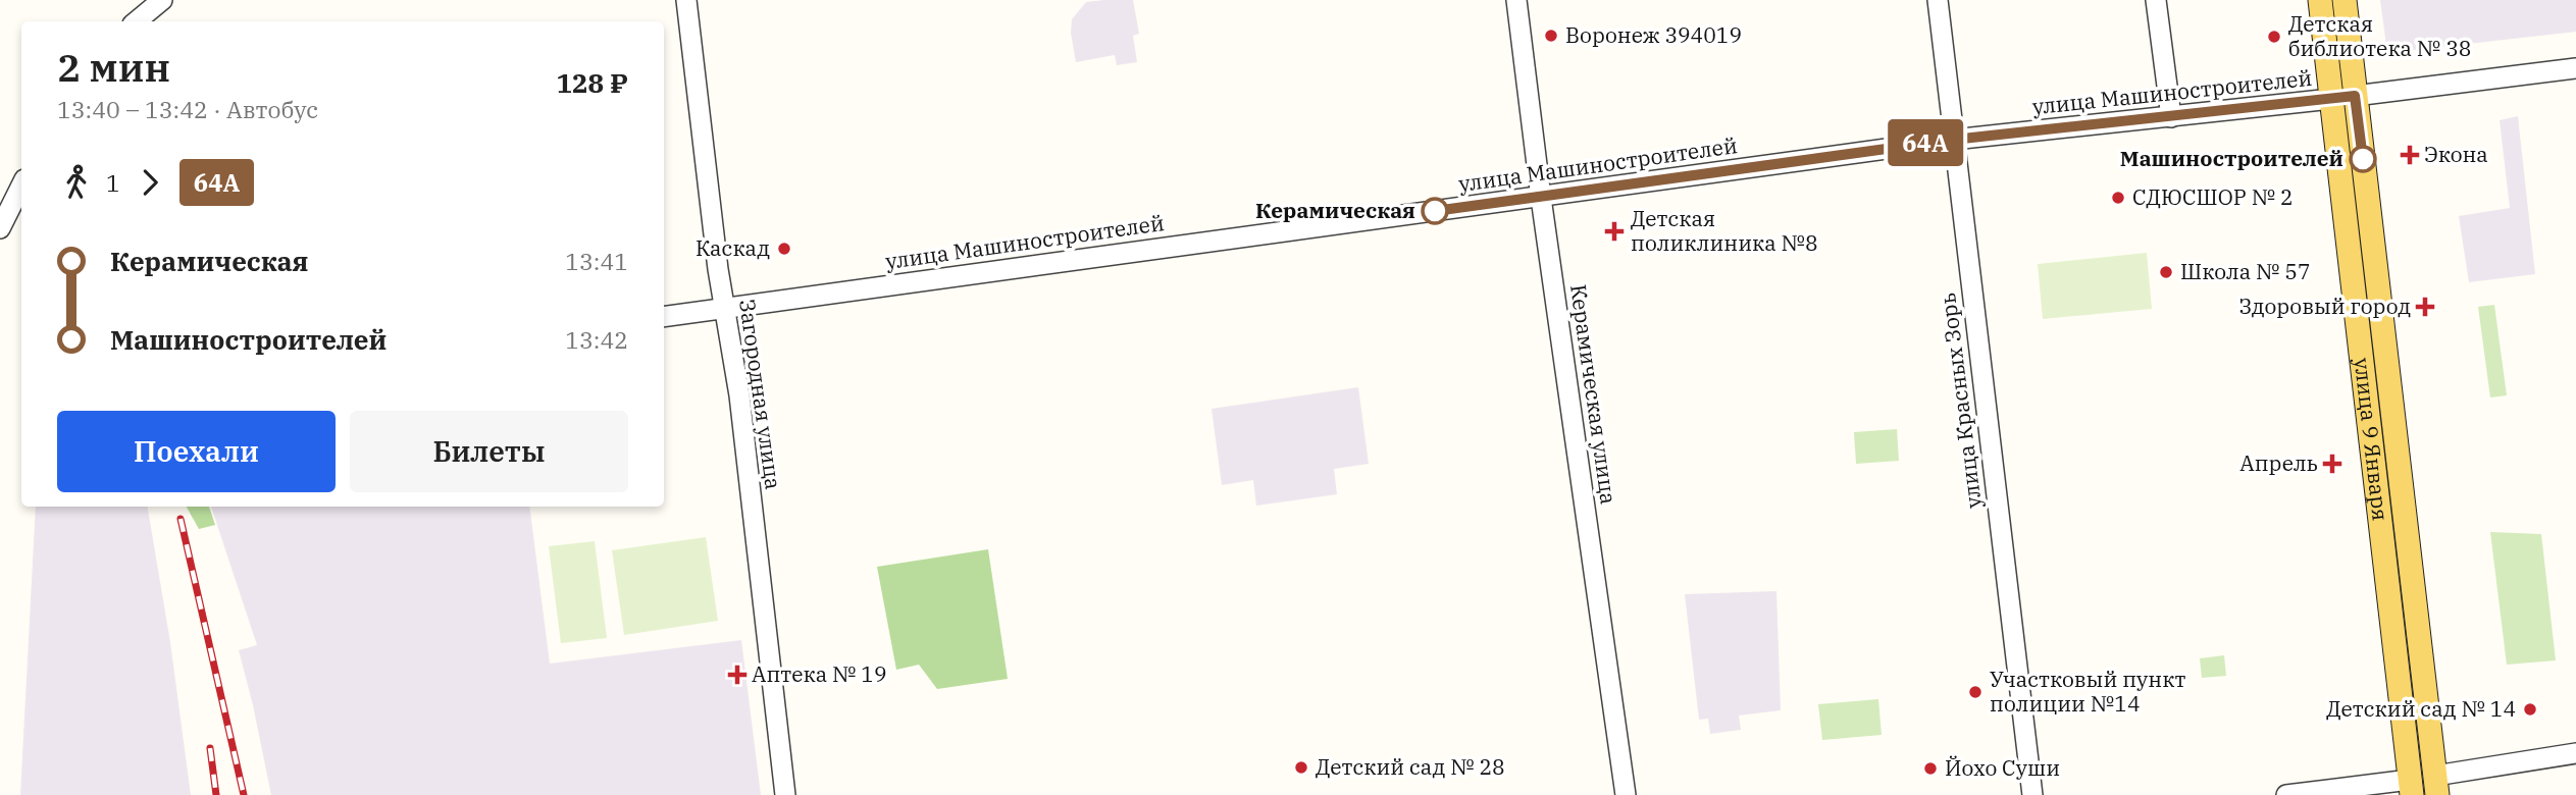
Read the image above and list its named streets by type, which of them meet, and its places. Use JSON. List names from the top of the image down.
{
  "streets": {
    "main road": ["улица 9 Января"],
    "street": [
      "улица Машиностроителей",
      "Загородная улица",
      "Керамическая улица",
      "улица Красных Зорь"
    ]
  },
  "crossings": [
    ["улица Машиностроителей", "Загородная улица"],
    ["улица Машиностроителей", "Керамическая улица"],
    ["улица Машиностроителей", "улица Красных Зорь"],
    ["улица Машиностроителей", "улица 9 Января"]
  ],
  "places": {
    "other": [
      "Воронеж 394019",
      "Детская библиотека № 38",
      "Машиностроителей",
      "СДЮСШОР № 2",
      "Керамическая",
      "Каскад",
      "Школа № 57",
      "Участковый пункт полиции №14",
      "Детский сад № 14",
      "Детский сад № 28",
      "Йохо Суши"
    ],
    "health": [
      "Экона",
      "Детская поликлиника №8",
      "Здоровый город",
      "Апрель",
      "Аптека № 19"
    ]
  },
  "lines": ["bus line 64А"],
  "page": {
    "on_map": "64А",
    "heading": ["2 мин", "13:40 – 13:42 · Автобус", "128 ₽"],
    "legs": ["1", "64А"],
    "list": [
      {
        "name": "Керамическая",
        "value": "13:41"
      },
      {
        "name": "Машиностроителей",
        "value": "13:42"
      }
    ],
    "buttons": ["Поехали", "Билеты"]
  }
}
